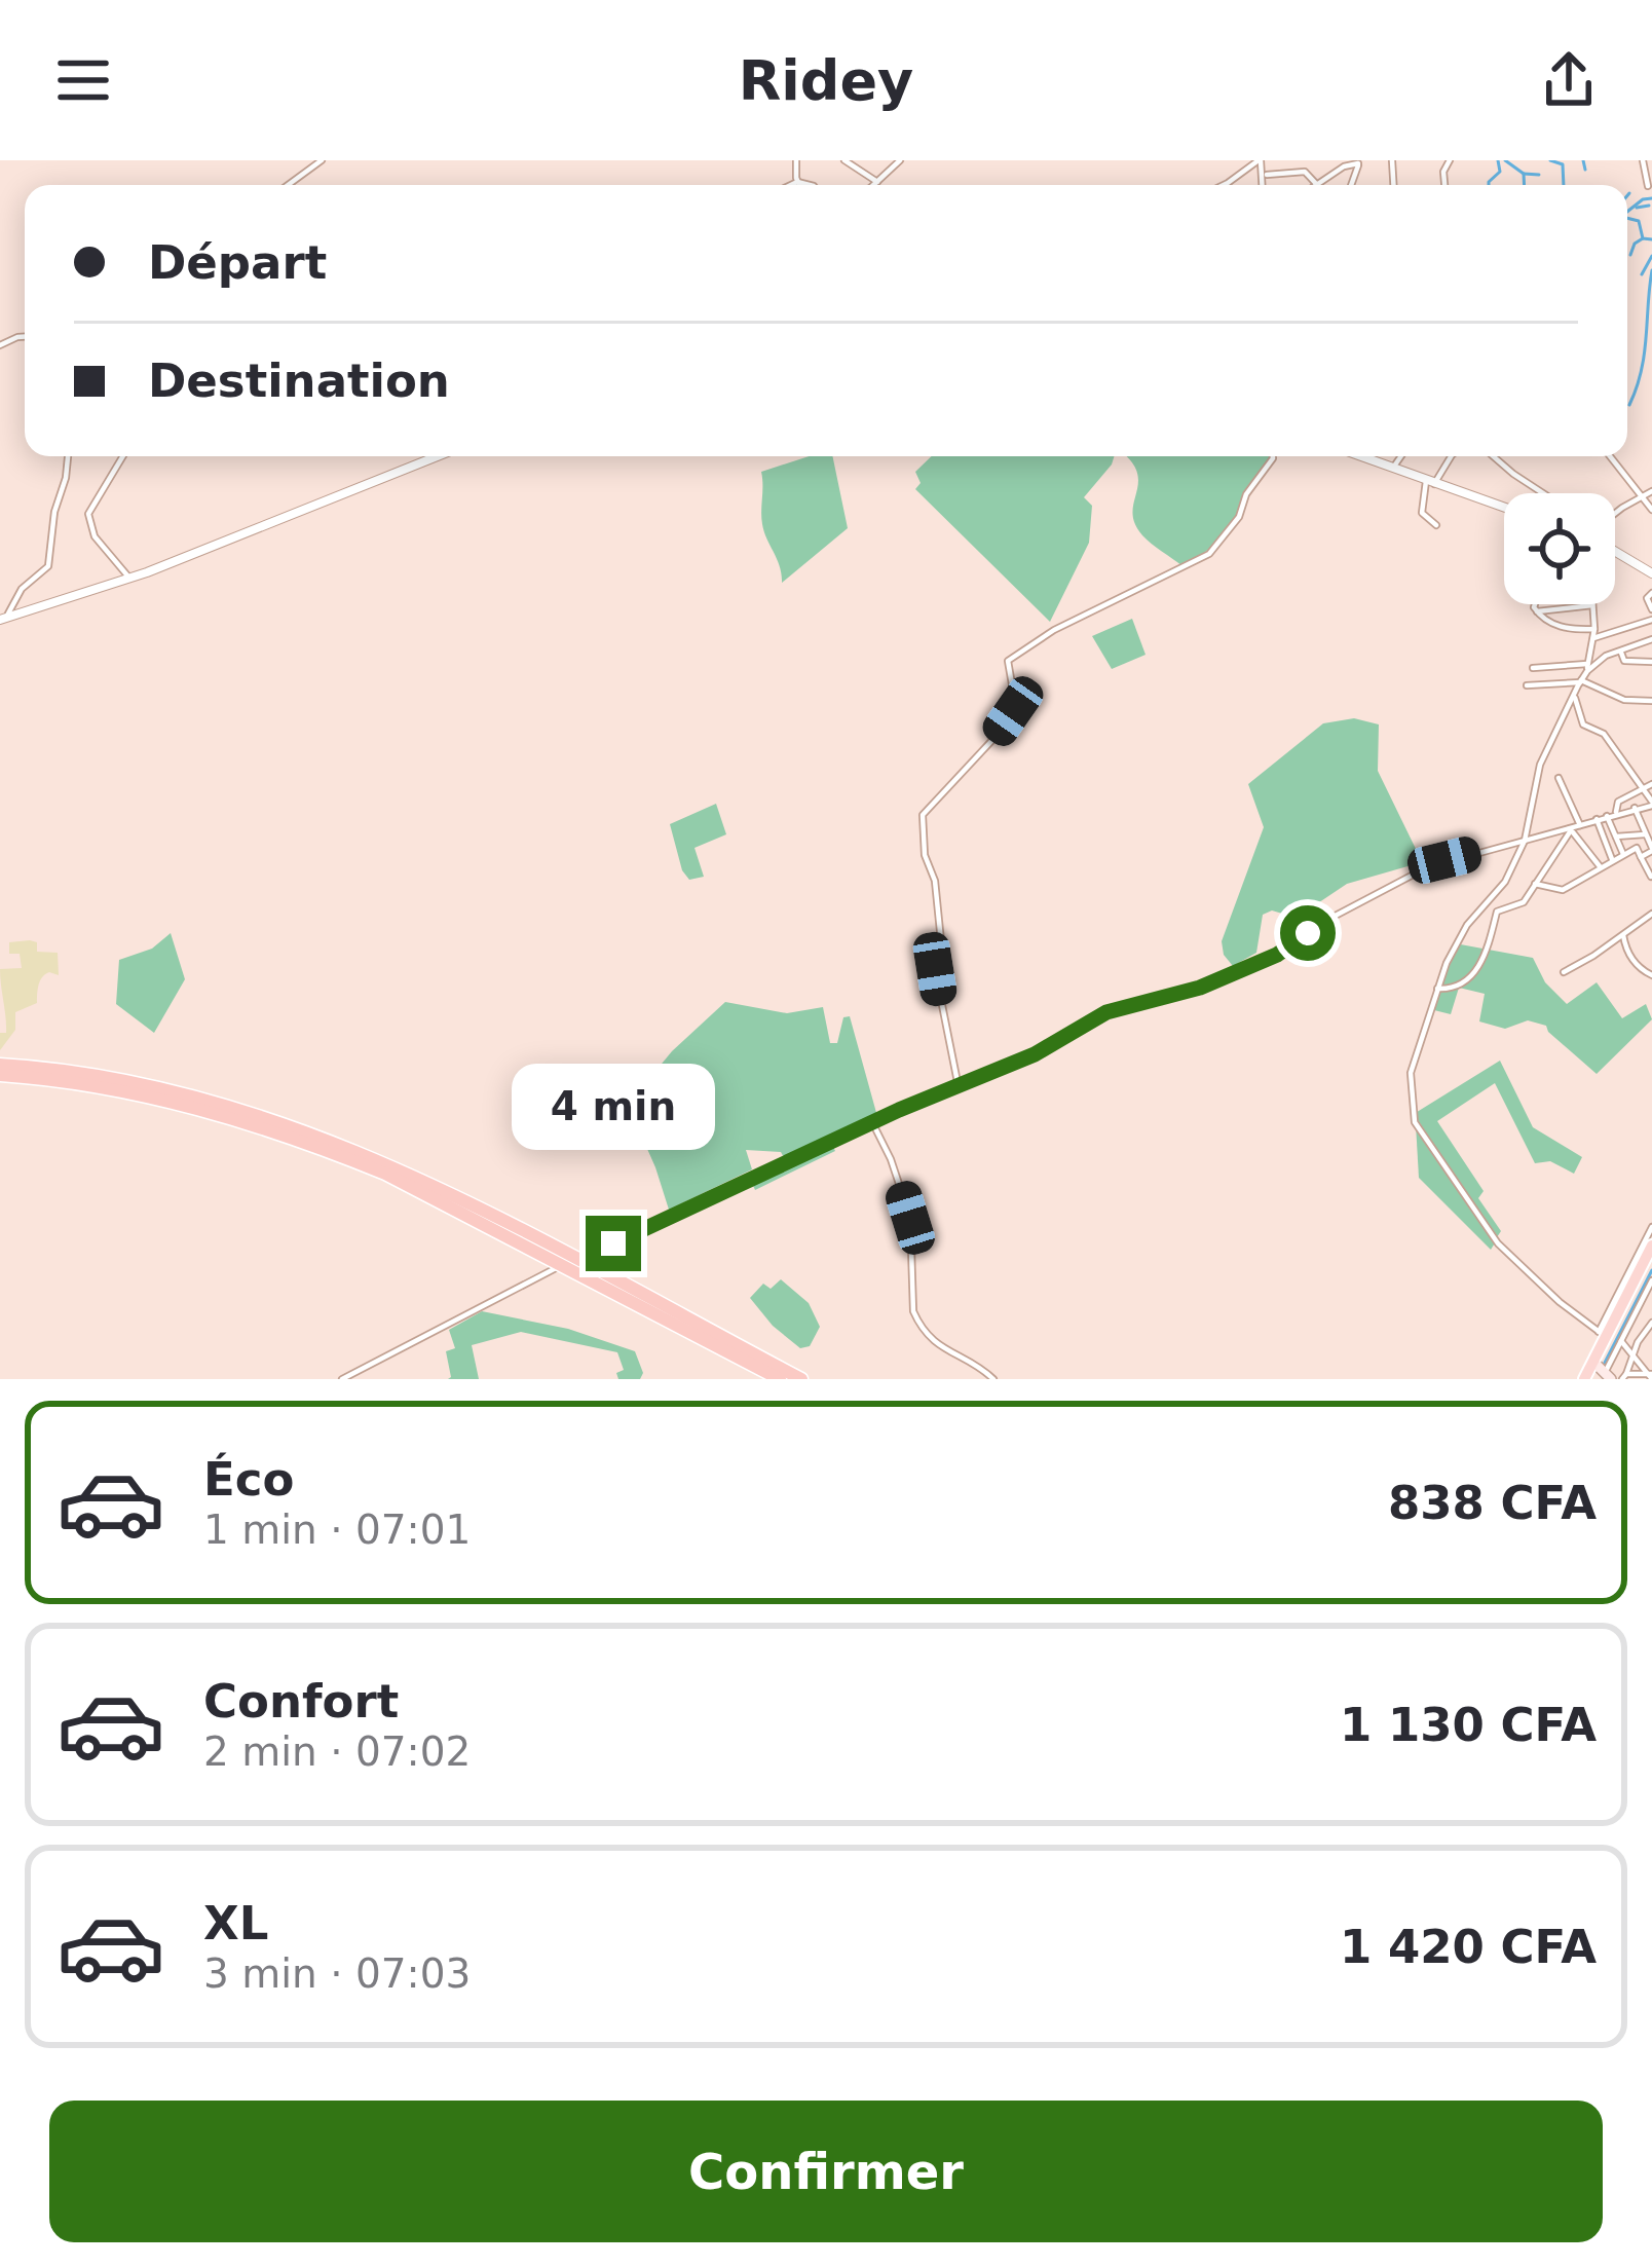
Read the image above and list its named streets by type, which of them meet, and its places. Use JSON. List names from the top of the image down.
{
  "page": {
    "header": "Ridey",
    "banner": ["Départ", "Destination"],
    "bubble": "4 min",
    "list": [
      {
        "name": "Éco",
        "note": "1 min · 07:01",
        "value": "838 CFA"
      },
      {
        "name": "Confort",
        "note": "2 min · 07:02",
        "value": "1 130 CFA"
      },
      {
        "name": "XL",
        "note": "3 min · 07:03",
        "value": "1 420 CFA"
      }
    ],
    "buttons": "Confirmer"
  }
}
